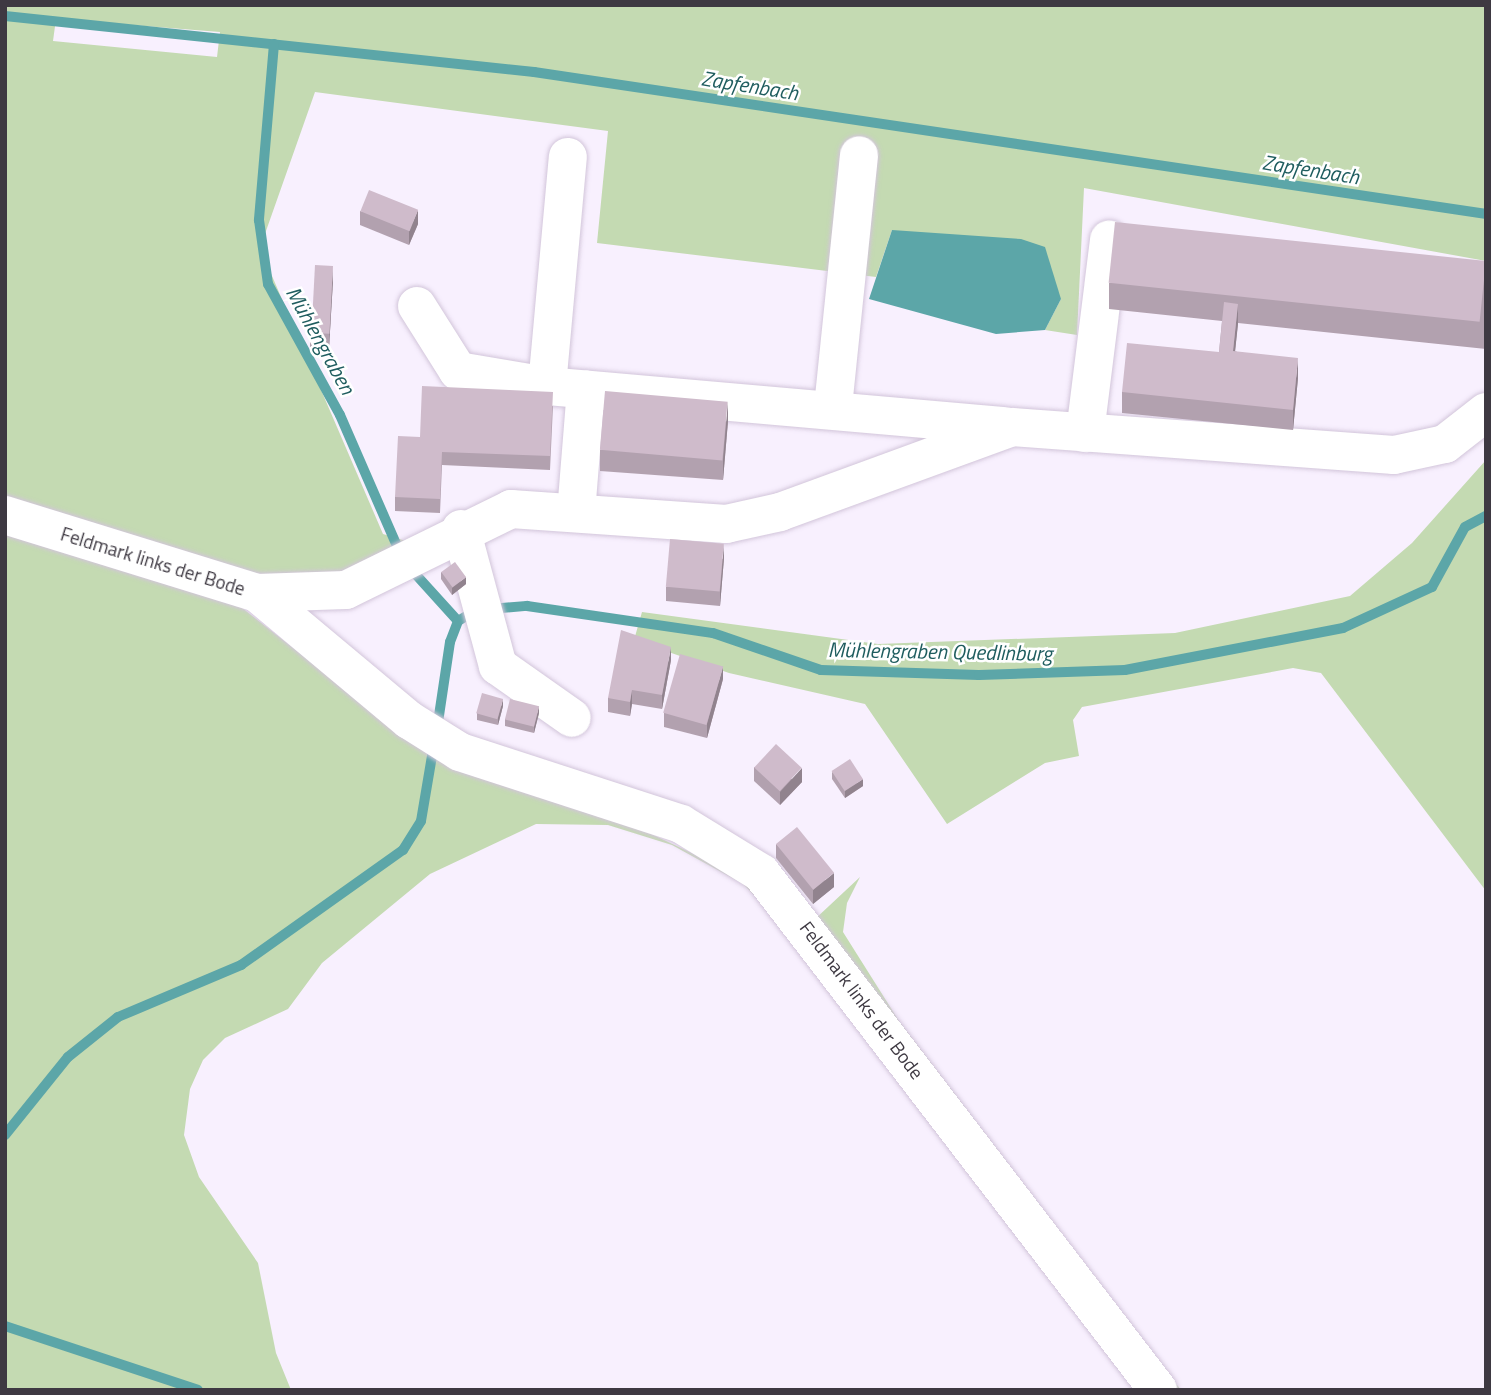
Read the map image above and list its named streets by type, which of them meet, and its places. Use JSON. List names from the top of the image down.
{
  "streets": {
    "lane": ["Feldmark links der Bode"]
  },
  "water": ["Zapfenbach", "Mühlengraben", "Mühlengraben Quedlinburg"]
}
